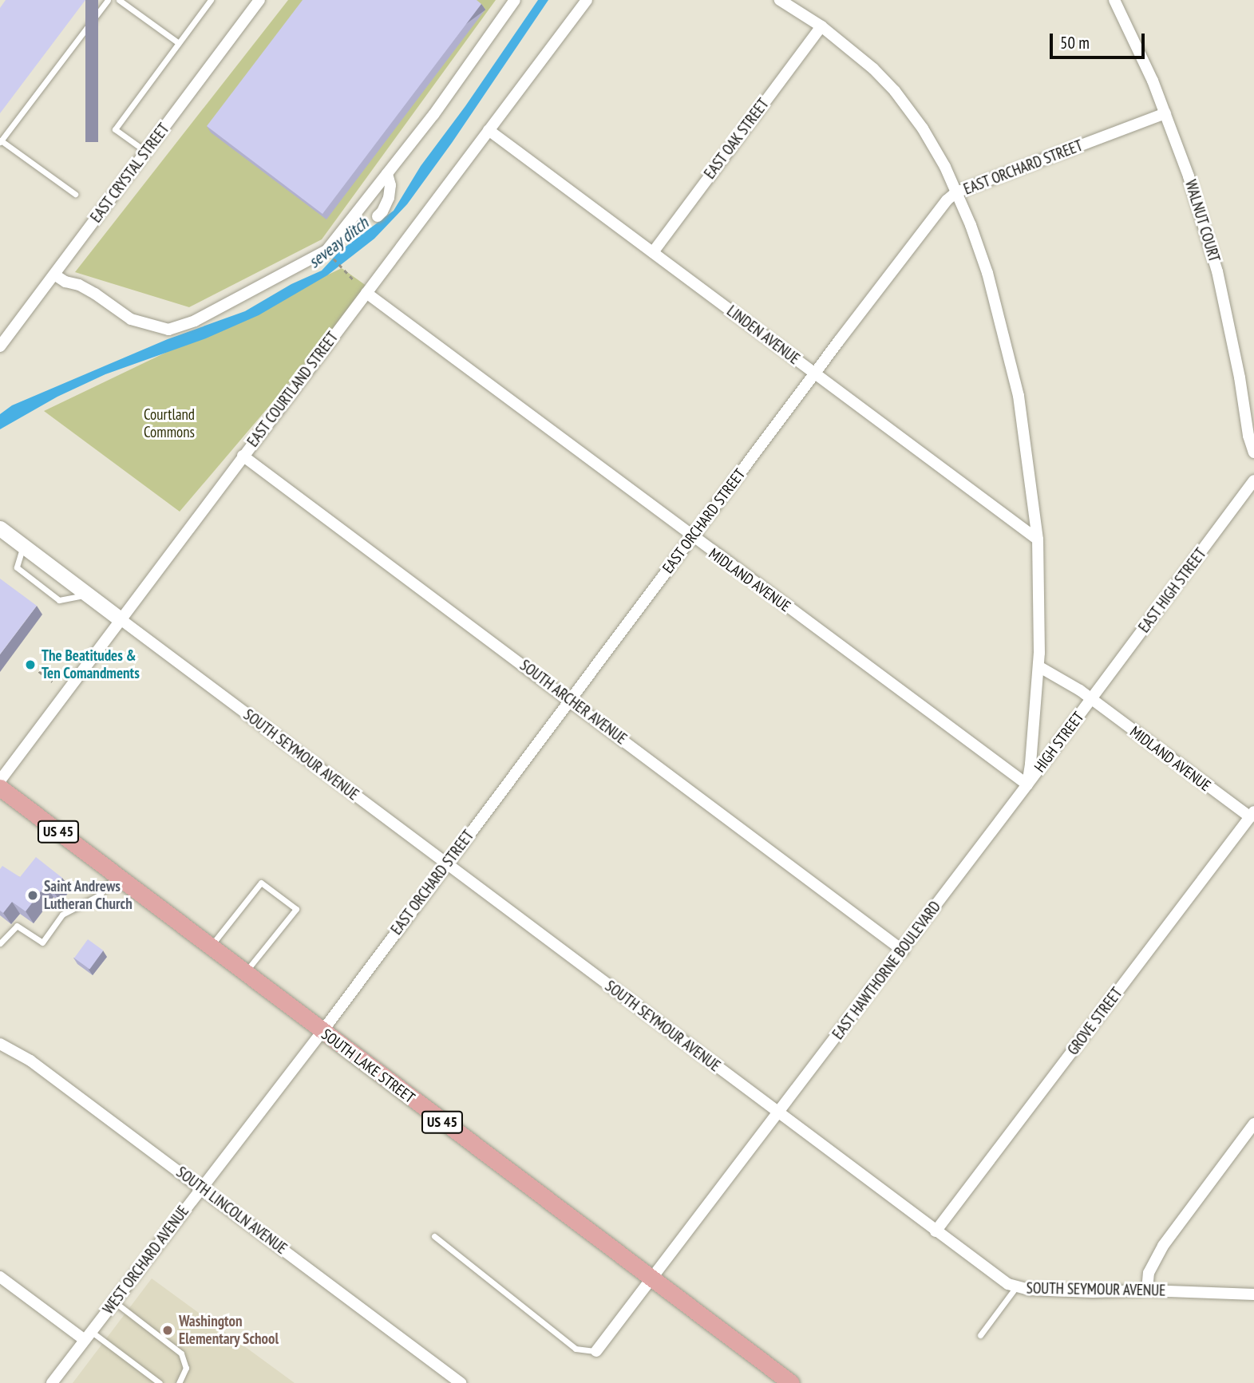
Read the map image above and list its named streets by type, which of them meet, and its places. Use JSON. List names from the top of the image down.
{
  "streets": {
    "main road": ["US 45", "SOUTH LAKE STREET"],
    "street": [
      "EAST OAK STREET",
      "EAST ORCHARD STREET",
      "EAST CRYSTAL STREET",
      "WALNUT COURT",
      "LINDEN AVENUE",
      "EAST COURTLAND STREET",
      "MIDLAND AVENUE",
      "EAST HIGH STREET",
      "SOUTH ARCHER AVENUE",
      "HIGH STREET",
      "SOUTH SEYMOUR AVENUE",
      "EAST HAWTHORNE BOULEVARD",
      "GROVE STREET",
      "SOUTH LINCOLN AVENUE",
      "WEST ORCHARD AVENUE"
    ]
  },
  "crossings": [
    ["EAST OAK STREET", "LINDEN AVENUE"],
    ["EAST ORCHARD STREET", "WALNUT COURT"],
    ["EAST ORCHARD STREET", "LINDEN AVENUE"],
    ["EAST ORCHARD STREET", "MIDLAND AVENUE"],
    ["EAST ORCHARD STREET", "SOUTH ARCHER AVENUE"],
    ["EAST ORCHARD STREET", "SOUTH SEYMOUR AVENUE"],
    ["EAST ORCHARD STREET", "SOUTH LAKE STREET"],
    ["EAST ORCHARD STREET", "WEST ORCHARD AVENUE"],
    ["LINDEN AVENUE", "EAST COURTLAND STREET"],
    ["EAST COURTLAND STREET", "MIDLAND AVENUE"],
    ["EAST COURTLAND STREET", "SOUTH ARCHER AVENUE"],
    ["EAST COURTLAND STREET", "SOUTH SEYMOUR AVENUE"],
    ["MIDLAND AVENUE", "EAST HIGH STREET"],
    ["MIDLAND AVENUE", "HIGH STREET"],
    ["MIDLAND AVENUE", "EAST HAWTHORNE BOULEVARD"],
    ["MIDLAND AVENUE", "GROVE STREET"],
    ["EAST HIGH STREET", "HIGH STREET"],
    ["SOUTH ARCHER AVENUE", "EAST HAWTHORNE BOULEVARD"],
    ["HIGH STREET", "EAST HAWTHORNE BOULEVARD"],
    ["SOUTH SEYMOUR AVENUE", "EAST HAWTHORNE BOULEVARD"],
    ["SOUTH SEYMOUR AVENUE", "GROVE STREET"],
    ["EAST HAWTHORNE BOULEVARD", "SOUTH LAKE STREET"],
    ["SOUTH LAKE STREET", "WEST ORCHARD AVENUE"],
    ["SOUTH LINCOLN AVENUE", "WEST ORCHARD AVENUE"]
  ],
  "water": ["seveay ditch"],
  "parks": ["Courtland Commons"],
  "places": ["The Beatitudes & Ten Comandments", "Saint Andrews Lutheran Church", "Washington Elementary School"],
  "scale_bar": "50 m"
}
